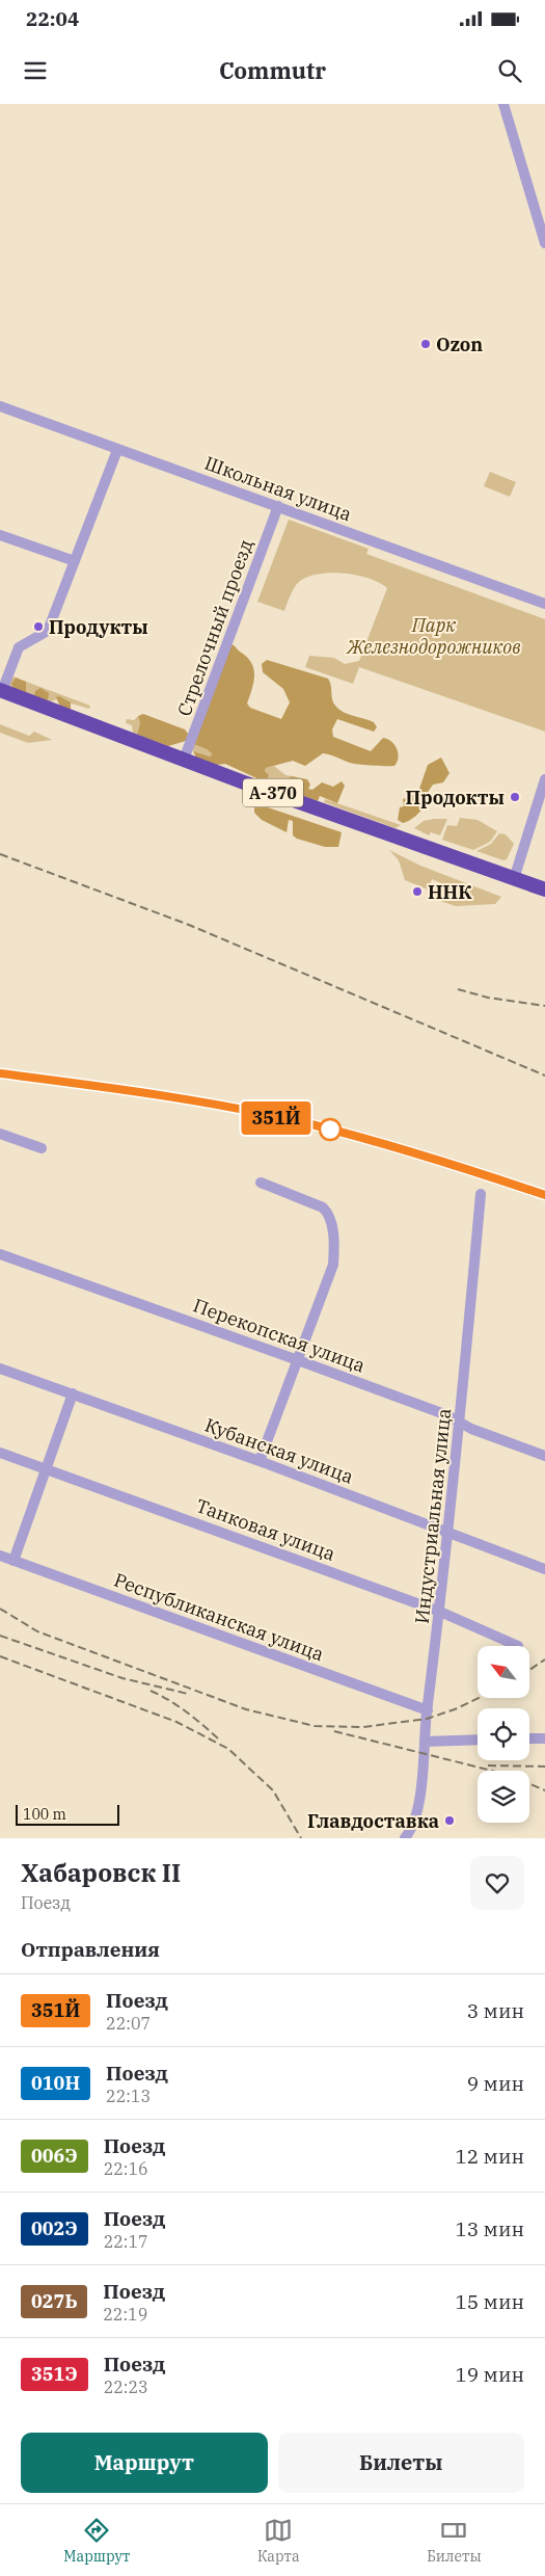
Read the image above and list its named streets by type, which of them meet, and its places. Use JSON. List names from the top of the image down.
{
  "streets": {
    "highway": ["А-370"],
    "street": [
      "Школьная улица",
      "Стрелочный проезд",
      "Перекопская улица",
      "Кубанская улица",
      "Индустриальная улица",
      "Танковая улица",
      "Республиканская улица"
    ]
  },
  "crossings": [
    ["Школьная улица", "Стрелочный проезд"],
    ["Стрелочный проезд", "А-370"],
    ["Перекопская улица", "Индустриальная улица"],
    ["Кубанская улица", "Индустриальная улица"],
    ["Индустриальная улица", "Танковая улица"],
    ["Индустриальная улица", "Республиканская улица"]
  ],
  "parks": ["Парк Железнодорожников"],
  "places": [
    "Ozon",
    "Продукты",
    "Продокты",
    "ННК",
    "Главдоставка"
  ],
  "scale_bar": "100 m",
  "north": "top left",
  "page": {
    "status": "22:04",
    "header": "Commutr",
    "on_map": "351Й",
    "scale": "100 m",
    "heading": [
      ["Хабаровск II", "Поезд"],
      "Отправления"
    ],
    "list": [
      {
        "mark": "351Й",
        "name": "Поезд",
        "note": "22:07",
        "value": "3 мин"
      },
      {
        "mark": "010Н",
        "name": "Поезд",
        "note": "22:13",
        "value": "9 мин"
      },
      {
        "mark": "006Э",
        "name": "Поезд",
        "note": "22:16",
        "value": "12 мин"
      },
      {
        "mark": "002Э",
        "name": "Поезд",
        "note": "22:17",
        "value": "13 мин"
      },
      {
        "mark": "027Ь",
        "name": "Поезд",
        "note": "22:19",
        "value": "15 мин"
      },
      {
        "mark": "351Э",
        "name": "Поезд",
        "note": "22:23",
        "value": "19 мин"
      }
    ],
    "buttons": ["Маршрут", "Билеты"],
    "tabs": ["Маршрут", "Карта", "Билеты"]
  }
}
